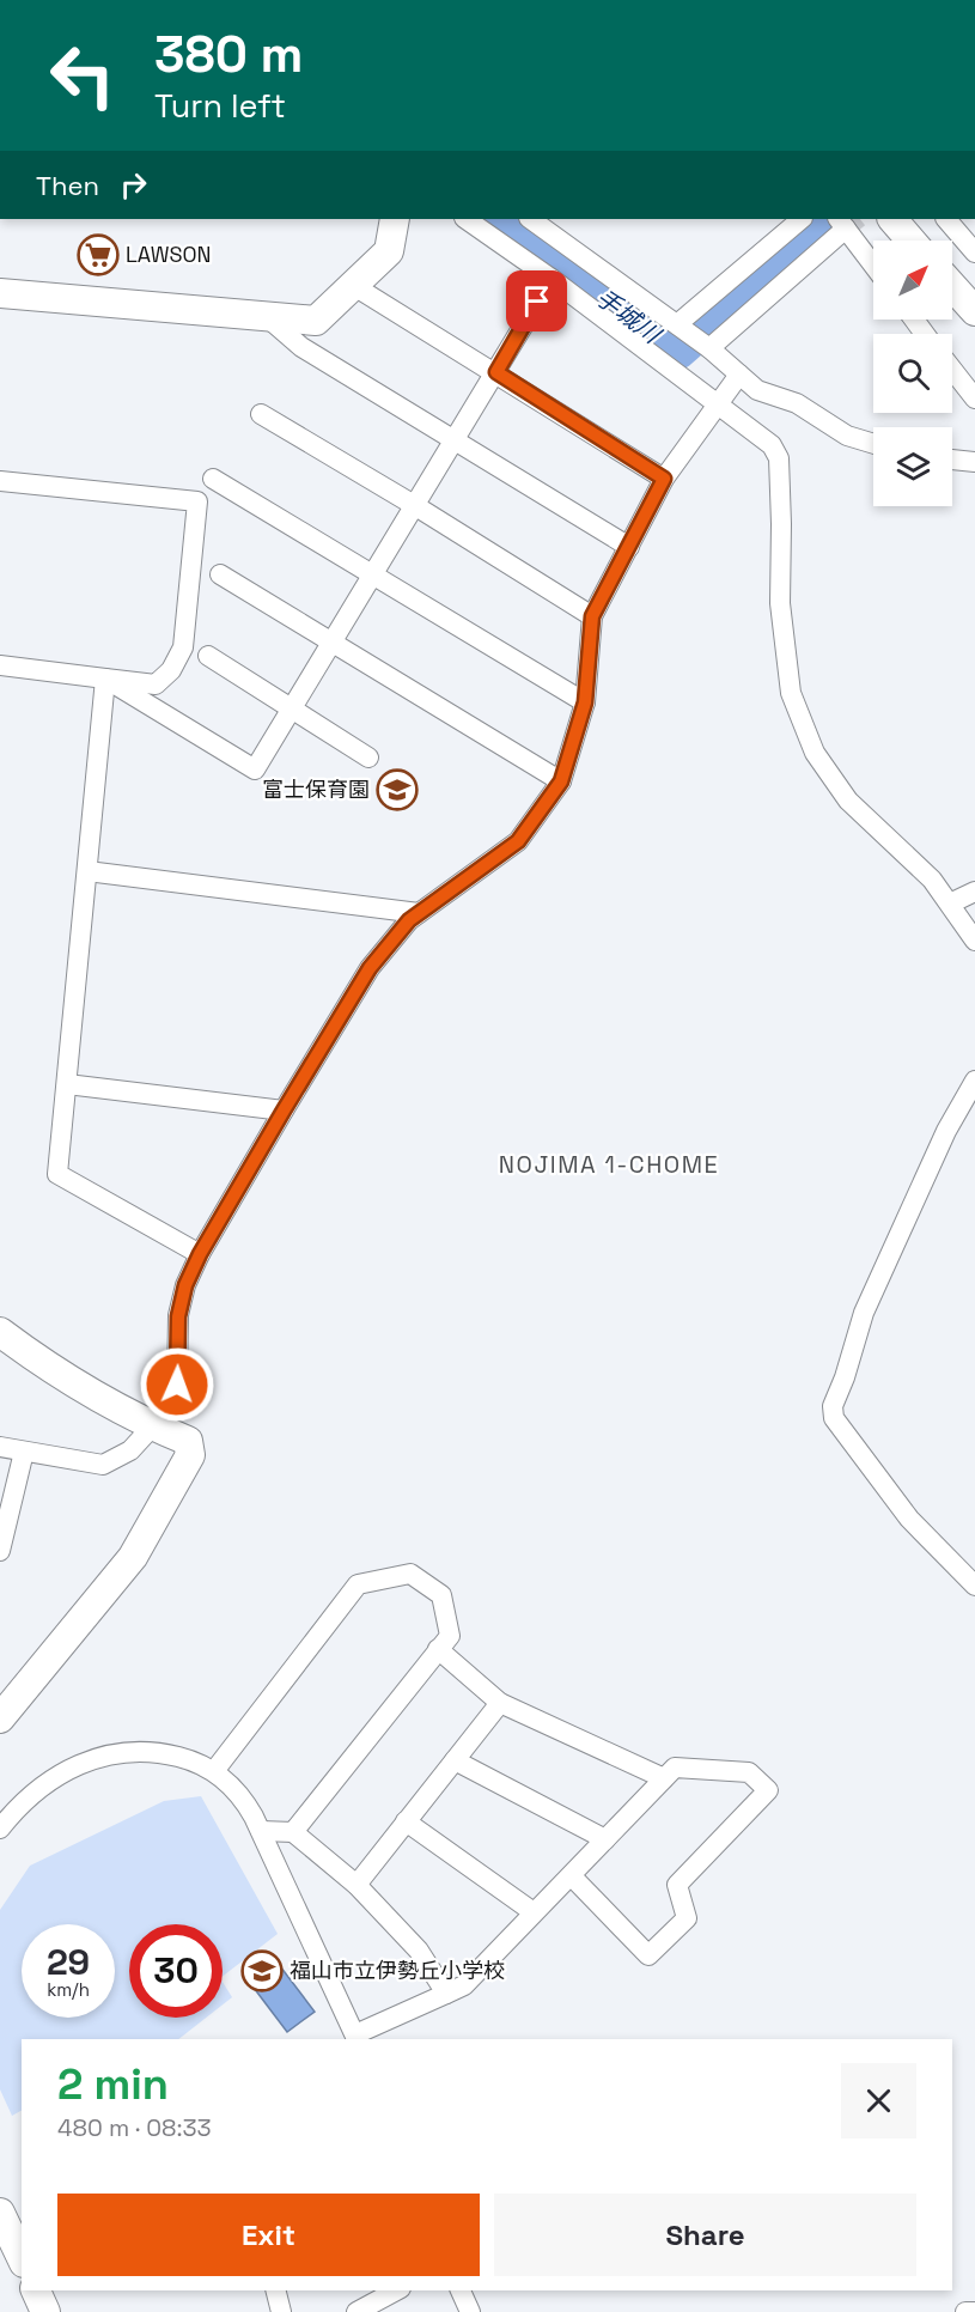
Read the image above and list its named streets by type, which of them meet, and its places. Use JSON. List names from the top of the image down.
{
  "districts": ["NOJIMA 1-CHOME"],
  "water": ["手城川"],
  "places": {
    "supermarket": ["LAWSON"],
    "school or university": ["富士保育園", "福山市立伊勢丘小学校"]
  },
  "north": "top right",
  "page": {
    "turn": ["380 m", "Turn left"],
    "then": "Then",
    "speed": "29 km/h",
    "limit": "30",
    "heading": ["2 min", "480 m · 08:33"],
    "buttons": ["Exit", "Share"]
  }
}
